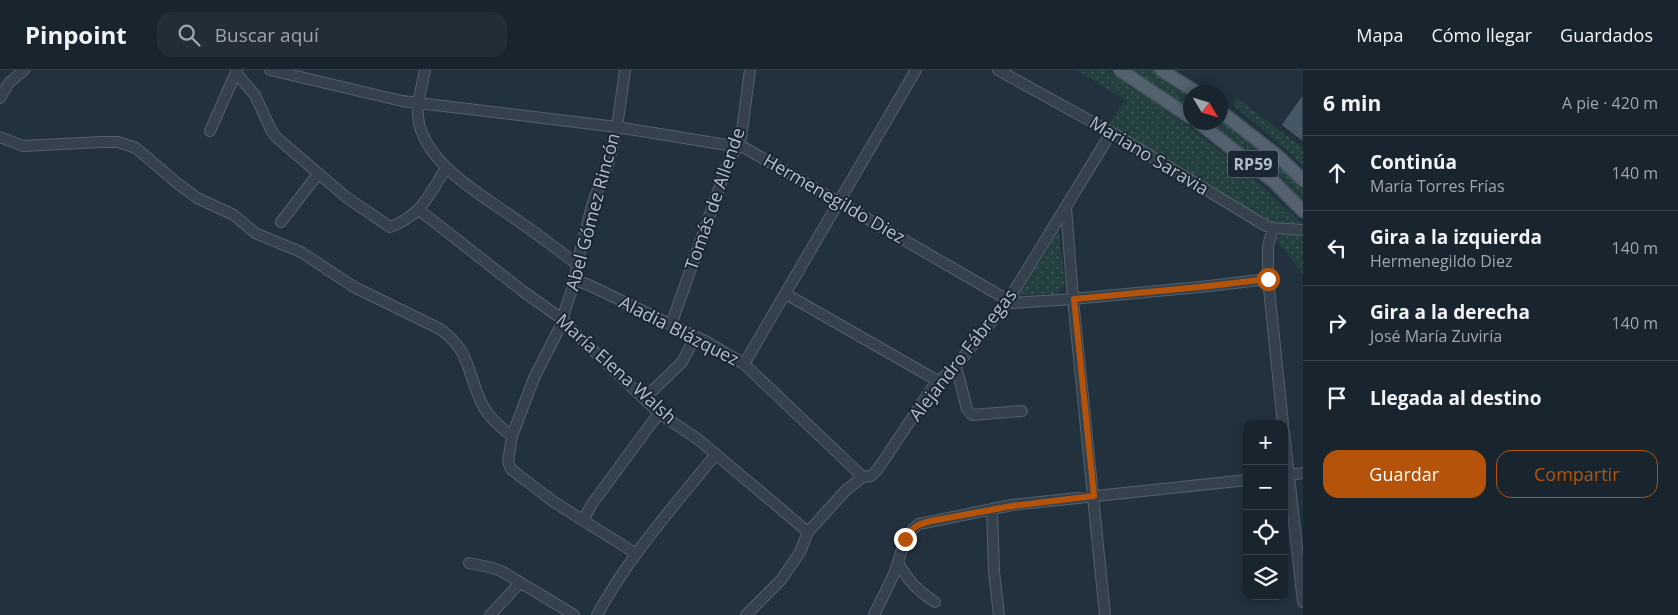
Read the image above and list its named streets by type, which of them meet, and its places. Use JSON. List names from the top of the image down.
{
  "streets": {
    "main road": ["RP59"],
    "street": [
      "Mariano Saravia",
      "Tomás de Allende",
      "Hermenegildo Diez",
      "Abel Gómez Rincón",
      "Aladia Blázquez",
      "Alejandro Fábregas",
      "María Elena Walsh"
    ]
  },
  "crossings": [
    ["Mariano Saravia", "Alejandro Fábregas"],
    ["Tomás de Allende", "Hermenegildo Diez"],
    ["Tomás de Allende", "Aladia Blázquez"],
    ["Hermenegildo Diez", "Abel Gómez Rincón"],
    ["Hermenegildo Diez", "Alejandro Fábregas"],
    ["Abel Gómez Rincón", "Aladia Blázquez"],
    ["Abel Gómez Rincón", "María Elena Walsh"],
    ["Aladia Blázquez", "Alejandro Fábregas"],
    ["Alejandro Fábregas", "María Elena Walsh"]
  ],
  "north": "bottom right",
  "page": {
    "header": "Pinpoint",
    "search": "Buscar aquí",
    "nav": ["Mapa", "Cómo llegar", "Guardados"],
    "heading": ["6 min", "A pie · 420 m"],
    "list": [
      ["Continúa", "María Torres Frías", "140 m"],
      ["Gira a la izquierda", "Hermenegildo Diez", "140 m"],
      ["Gira a la derecha", "José María Zuviría", "140 m"],
      "Llegada al destino"
    ],
    "map_buttons": ["+", "−"],
    "buttons": ["Guardar", "Compartir"]
  }
}
